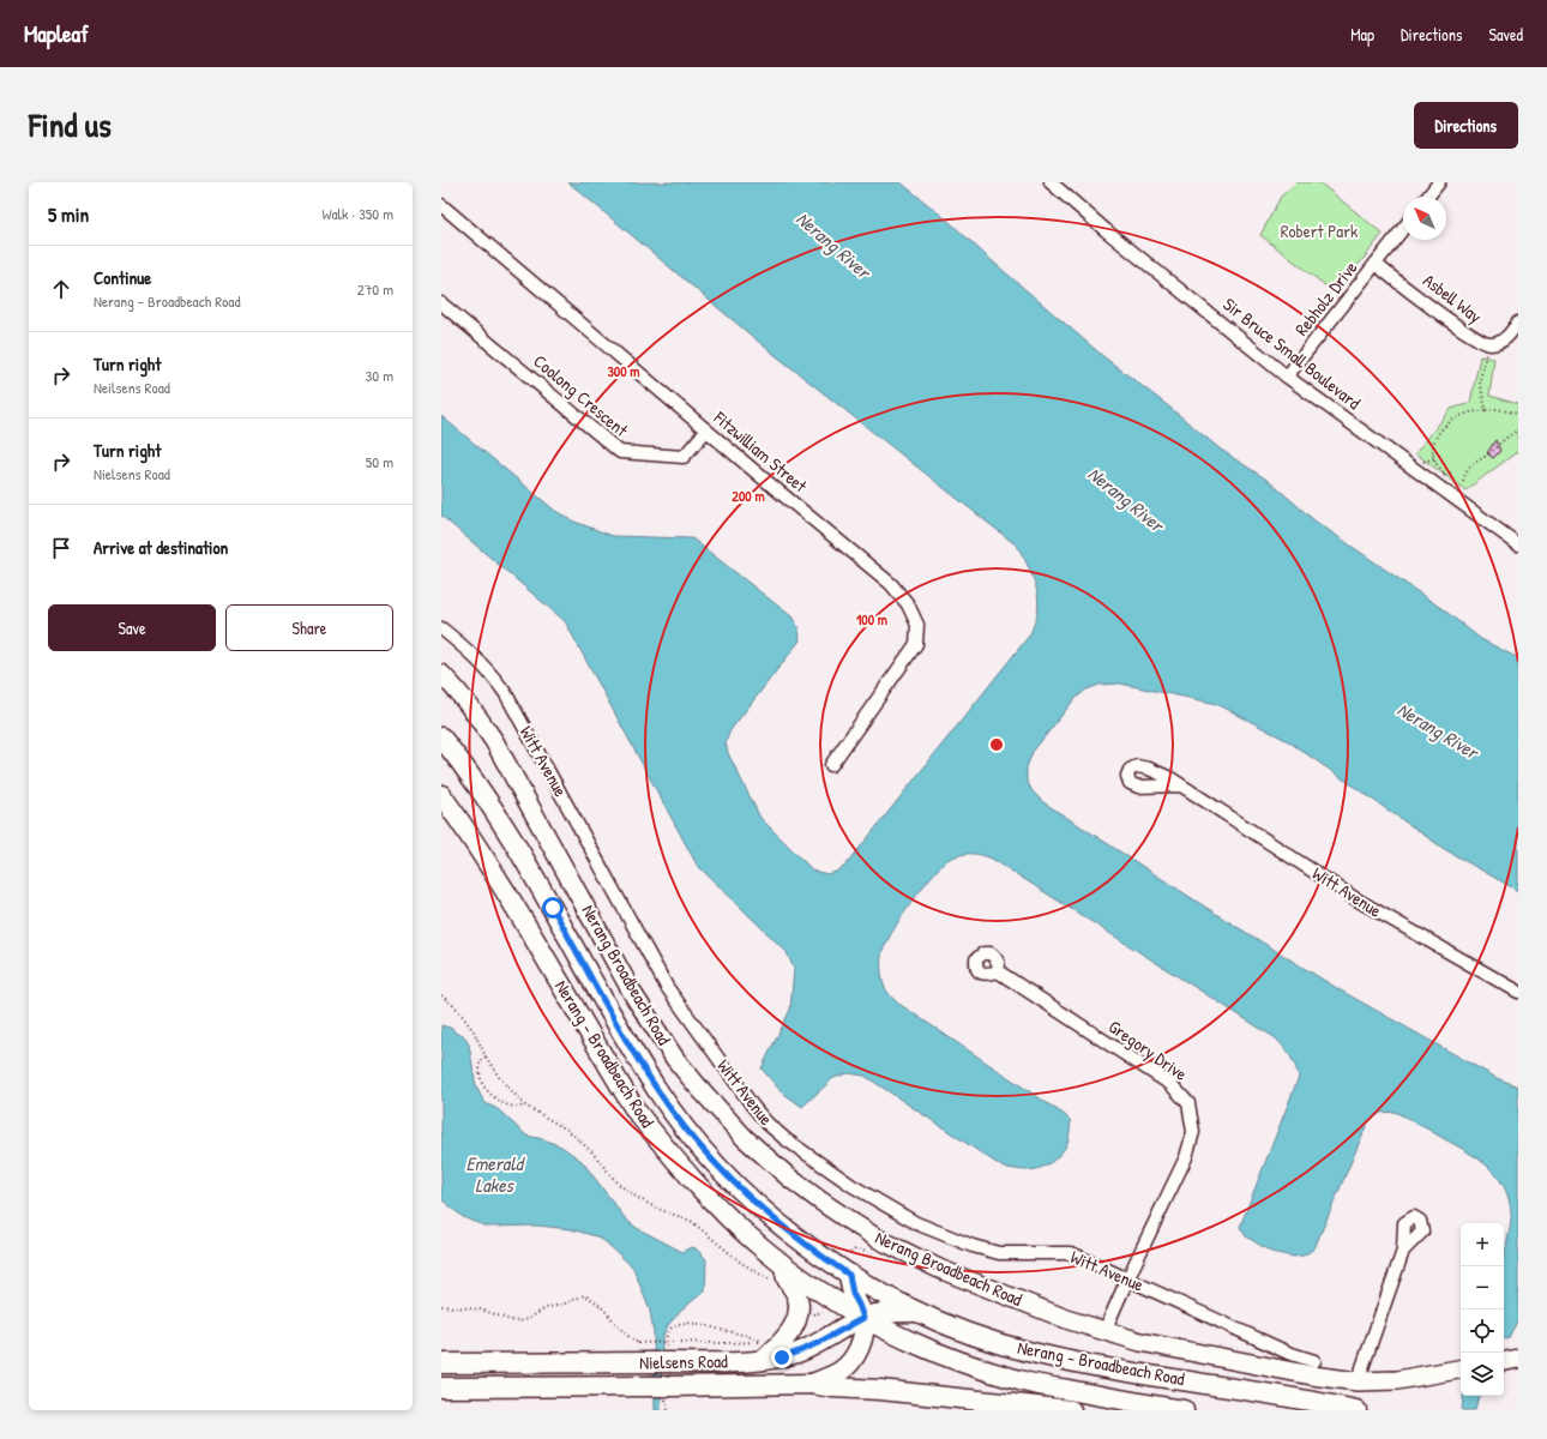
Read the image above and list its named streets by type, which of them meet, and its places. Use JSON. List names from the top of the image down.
{
  "streets": {
    "main road": ["Nerang - Broadbeach Road", "Nielsens Road"],
    "street": [
      "Rebholz Drive",
      "Asbell Way",
      "Sir Bruce Small Boulevard",
      "Coolong Crescent",
      "Fitzwilliam Street",
      "Witt Avenue",
      "Nerang Broadbeach Road",
      "Gregory Drive"
    ]
  },
  "crossings": [
    ["Rebholz Drive", "Asbell Way"],
    ["Rebholz Drive", "Sir Bruce Small Boulevard"],
    ["Coolong Crescent", "Fitzwilliam Street"],
    ["Witt Avenue", "Gregory Drive"],
    ["Nerang Broadbeach Road", "Gregory Drive"],
    ["Nerang - Broadbeach Road", "Nielsens Road"]
  ],
  "water": ["Nerang River", "Emerald Lakes"],
  "parks": ["Robert Park"],
  "north": "top left",
  "page": {
    "header": "Mapleaf",
    "nav": ["Map", "Directions", "Saved"],
    "title": "Find us",
    "buttons": [
      "Directions",
      ["Save", "Share"]
    ],
    "heading": ["5 min", "Walk · 350 m"],
    "list": [
      ["Continue", "Nerang - Broadbeach Road", "270 m"],
      ["Turn right", "Neilsens Road", "30 m"],
      ["Turn right", "Nielsens Road", "50 m"],
      "Arrive at destination"
    ],
    "map_buttons": ["+", "−"]
  },
  "rings": ["300 m", "200 m", "100 m"]
}
